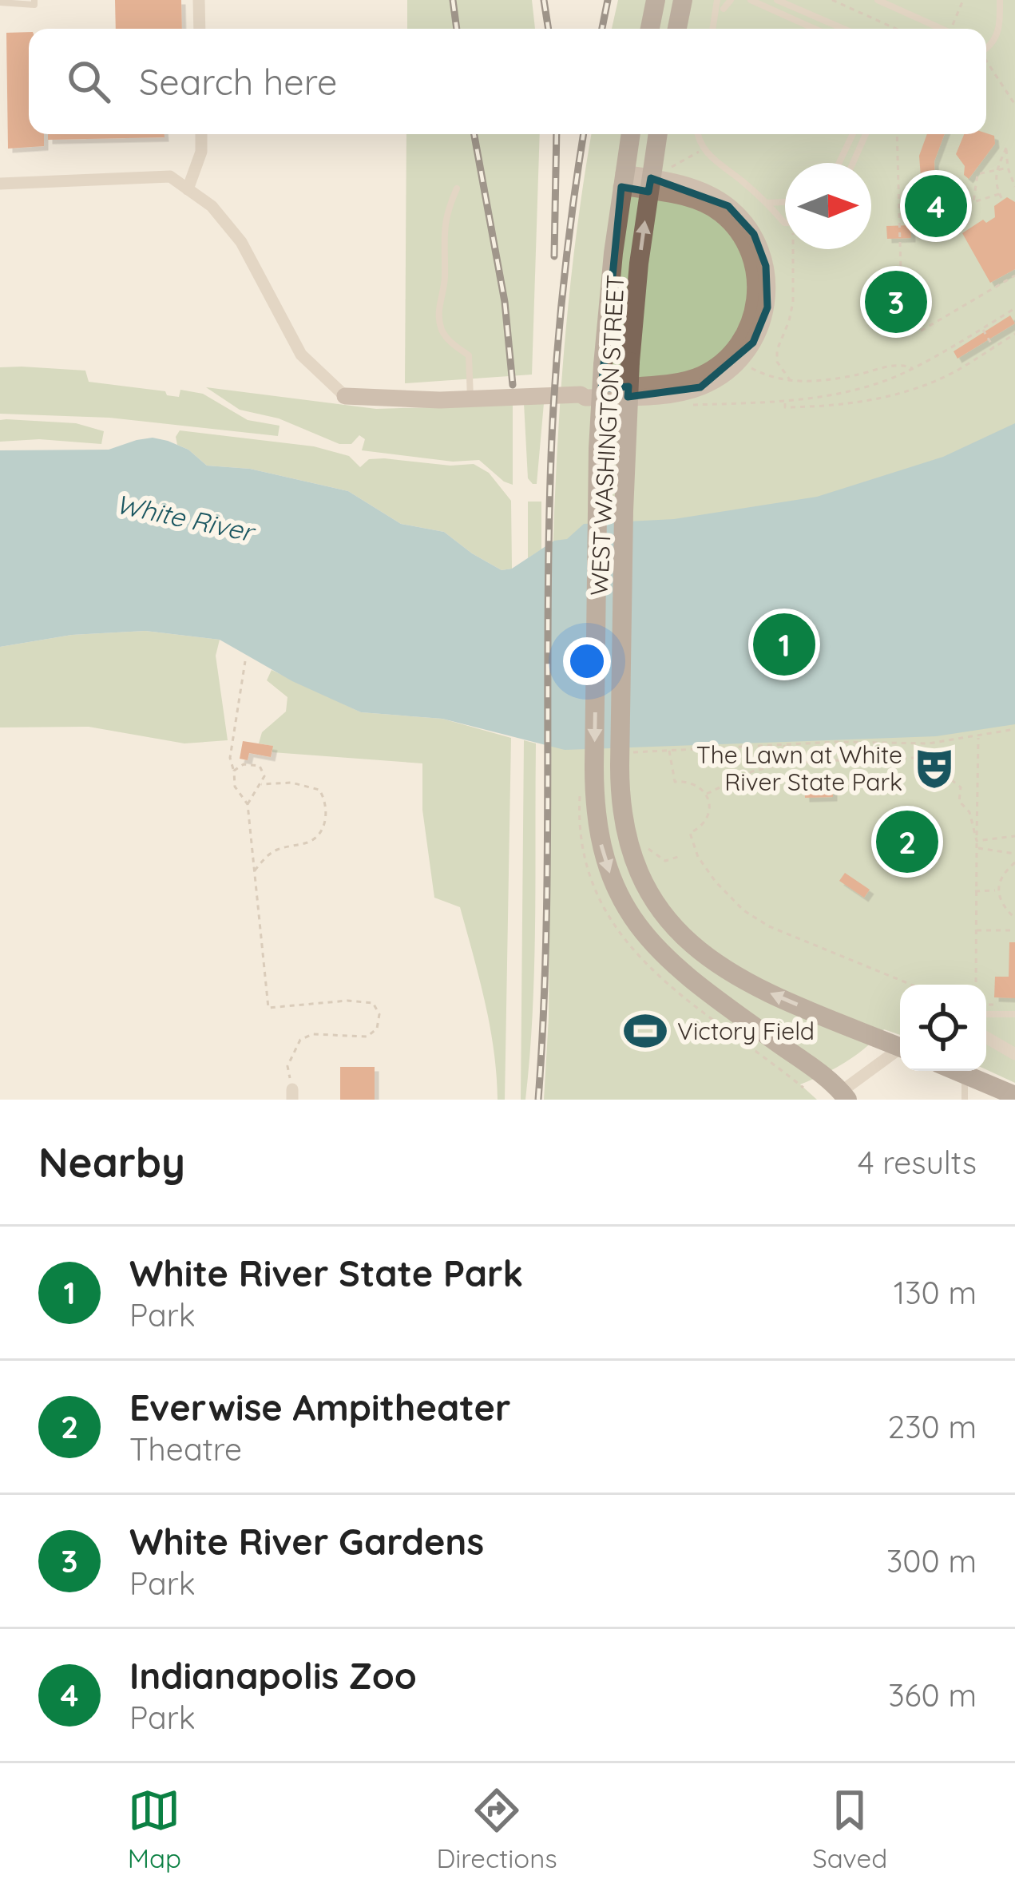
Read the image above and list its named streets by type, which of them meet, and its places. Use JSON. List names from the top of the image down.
{
  "streets": {
    "main road": ["WEST WASHINGTON STREET"]
  },
  "water": ["White River"],
  "places": {
    "theatre": ["The Lawn at White River State Park"],
    "sports": ["Victory Field"]
  },
  "north": "right",
  "page": {
    "search": "Search here",
    "pins": [
      "4",
      "3",
      "1",
      "2"
    ],
    "heading": ["Nearby", "4 results"],
    "list": [
      {
        "mark": "1",
        "name": "White River State Park",
        "note": "Park",
        "value": "130 m"
      },
      {
        "mark": "2",
        "name": "Everwise Ampitheater",
        "note": "Theatre",
        "value": "230 m"
      },
      {
        "mark": "3",
        "name": "White River Gardens",
        "note": "Park",
        "value": "300 m"
      },
      {
        "mark": "4",
        "name": "Indianapolis Zoo",
        "note": "Park",
        "value": "360 m"
      }
    ],
    "nav": ["Map", "Directions", "Saved"]
  }
}
